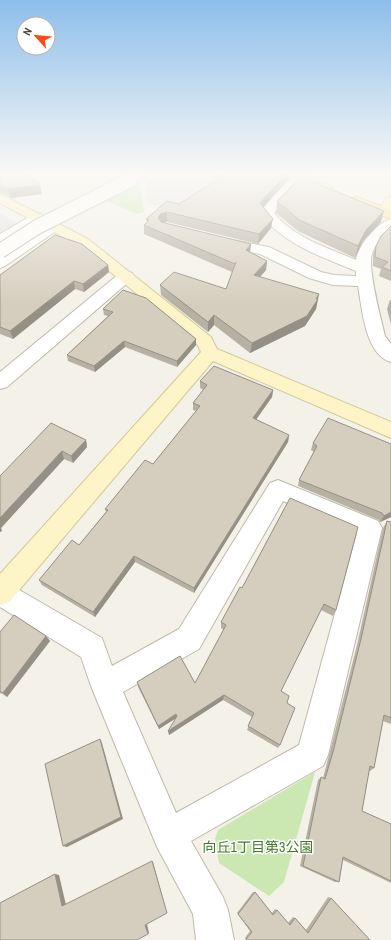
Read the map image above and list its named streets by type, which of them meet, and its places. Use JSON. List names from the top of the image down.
{
  "parks": ["向丘1丁目第3公園"],
  "north": "top left"
}
